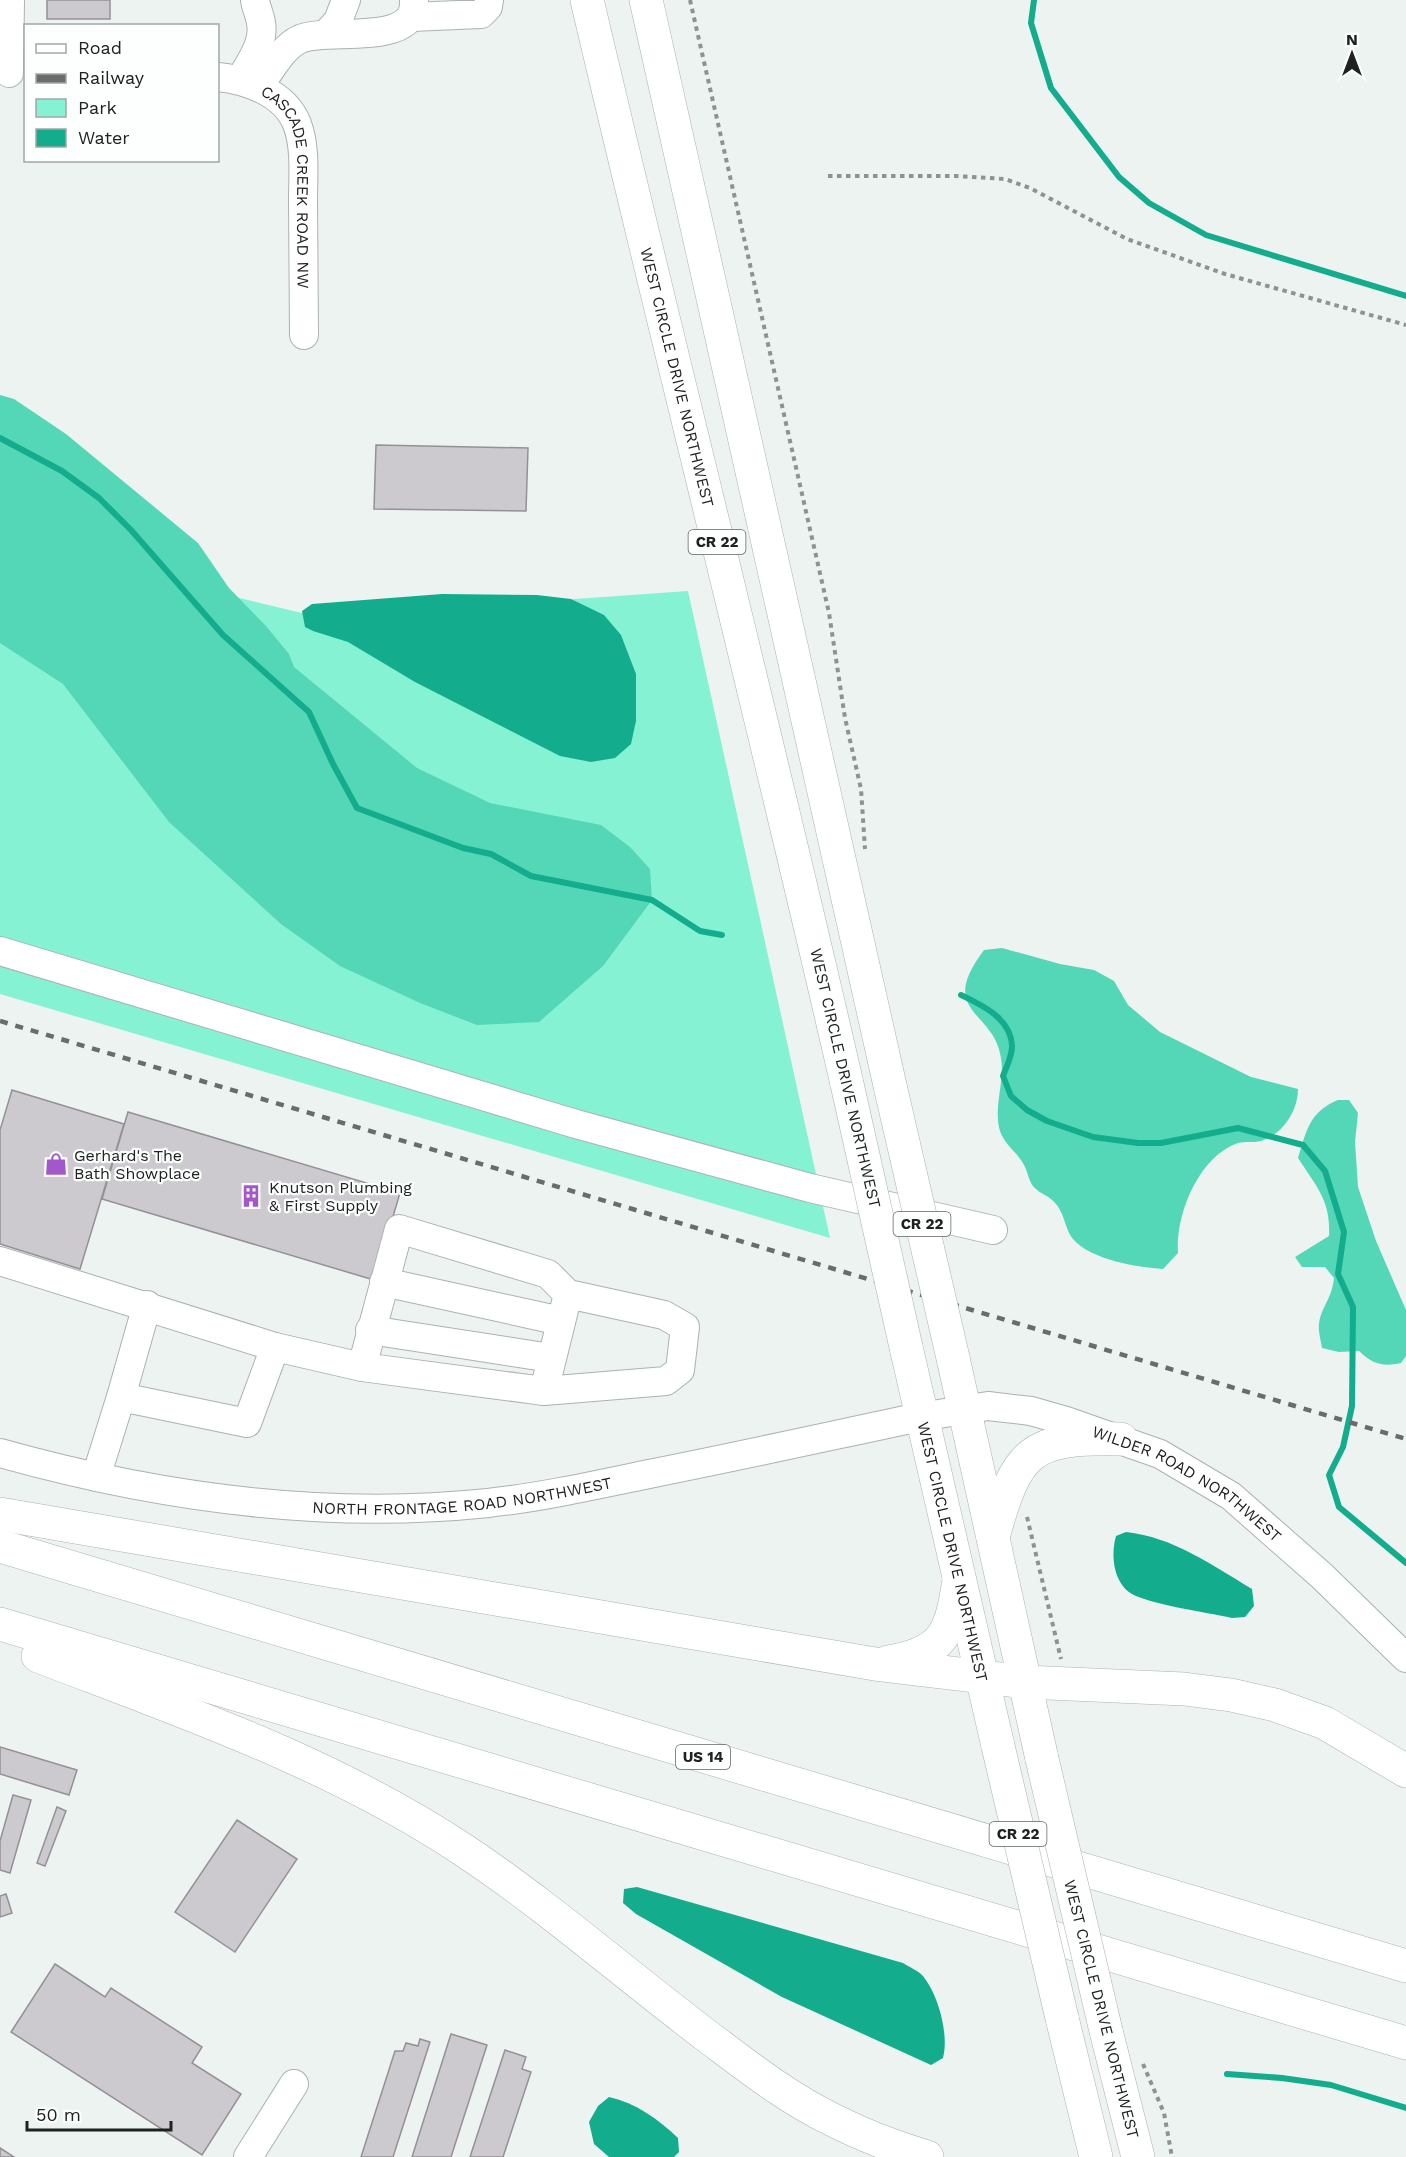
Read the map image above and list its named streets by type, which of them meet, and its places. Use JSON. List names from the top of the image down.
{
  "streets": {
    "main road": ["WEST CIRCLE DRIVE NORTHWEST", "CR 22", "US 14"],
    "street": ["CASCADE CREEK ROAD NW", "WILDER ROAD NORTHWEST", "NORTH FRONTAGE ROAD NORTHWEST"]
  },
  "crossings": [
    ["WEST CIRCLE DRIVE NORTHWEST", "WILDER ROAD NORTHWEST"],
    ["WEST CIRCLE DRIVE NORTHWEST", "NORTH FRONTAGE ROAD NORTHWEST"],
    ["WILDER ROAD NORTHWEST", "NORTH FRONTAGE ROAD NORTHWEST"]
  ],
  "places": {
    "shop": ["Gerhard's The Bath Showplace"],
    "building": ["Knutson Plumbing & First Supply"]
  },
  "legend": [
    "Road",
    "Railway",
    "Park",
    "Water"
  ],
  "scale_bar": "50 m",
  "north": "top"
}
